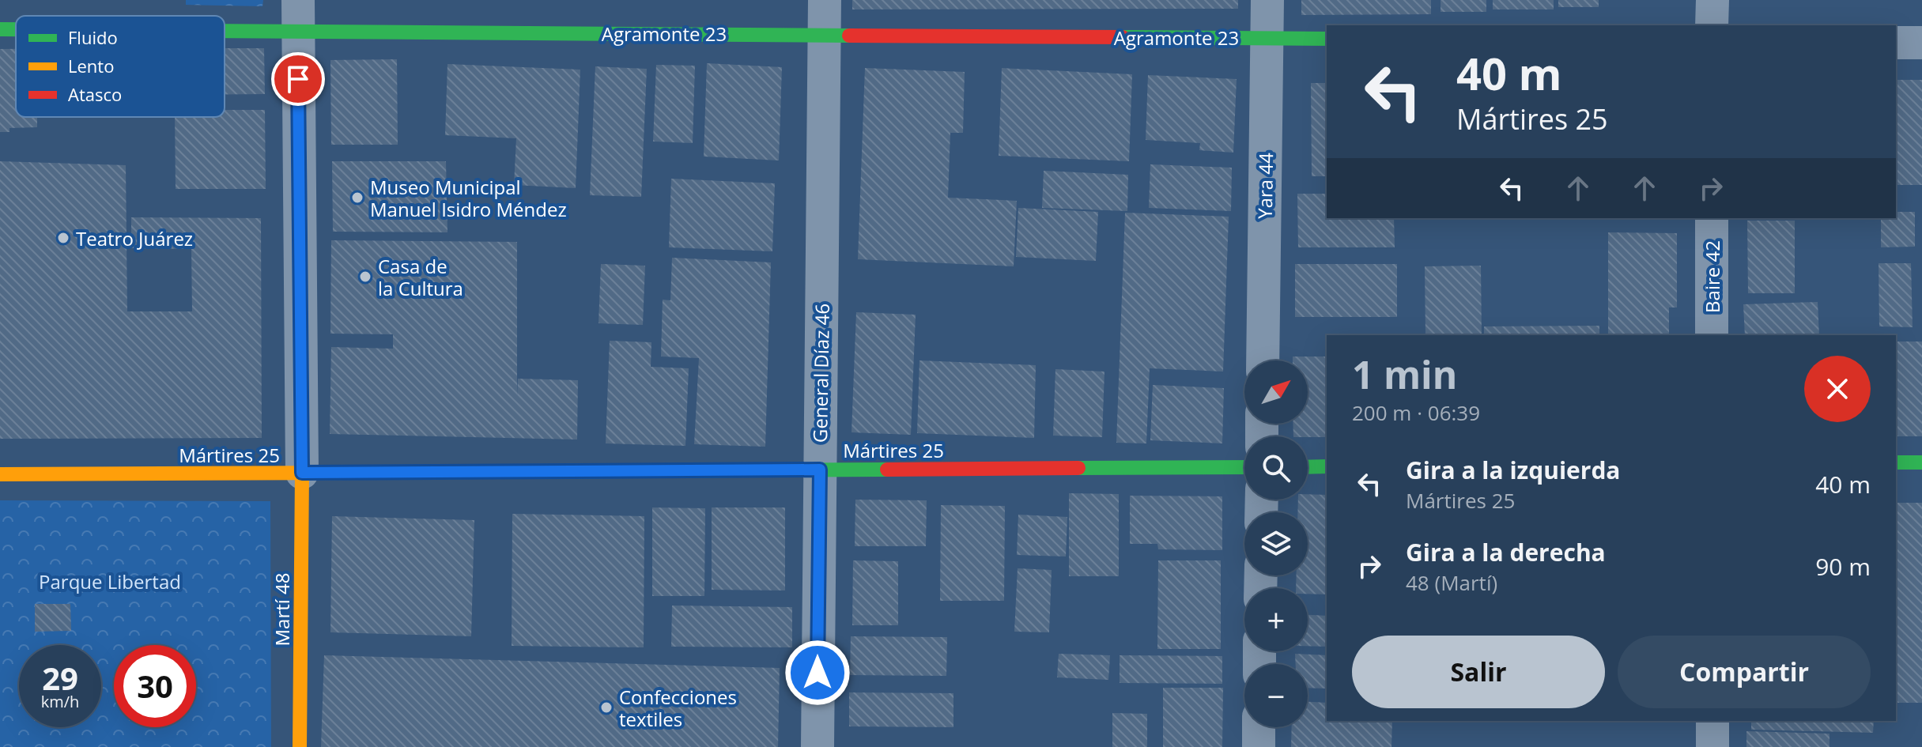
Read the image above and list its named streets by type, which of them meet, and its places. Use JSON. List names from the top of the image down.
{
  "streets": {
    "street": [
      "Agramonte 23",
      "Yara 44",
      "Baire 42",
      "General Díaz 46",
      "Mártires 25",
      "Martí 48"
    ]
  },
  "crossings": [
    ["Agramonte 23", "Yara 44"],
    ["Agramonte 23", "General Díaz 46"],
    ["General Díaz 46", "Mártires 25"],
    ["Mártires 25", "Martí 48"]
  ],
  "parks": ["Parque Libertad"],
  "places": [
    "Museo Municipal Manuel Isidro Méndez",
    "Teatro Juárez",
    "Casa de la Cultura",
    "Confecciones textiles"
  ],
  "legend": ["Fluido", "Lento", "Atasco"],
  "north": "top right",
  "page": {
    "turn": ["40 m", "Mártires 25"],
    "heading": ["1 min", "200 m · 06:39"],
    "map_buttons": ["+", "−"],
    "list": [
      {
        "name": "Gira a la izquierda",
        "note": "Mártires 25",
        "value": "40 m"
      },
      {
        "name": "Gira a la derecha",
        "note": "48 (Martí)",
        "value": "90 m"
      }
    ],
    "buttons": ["Salir", "Compartir"],
    "speed": "29 km/h",
    "limit": "30"
  }
}
